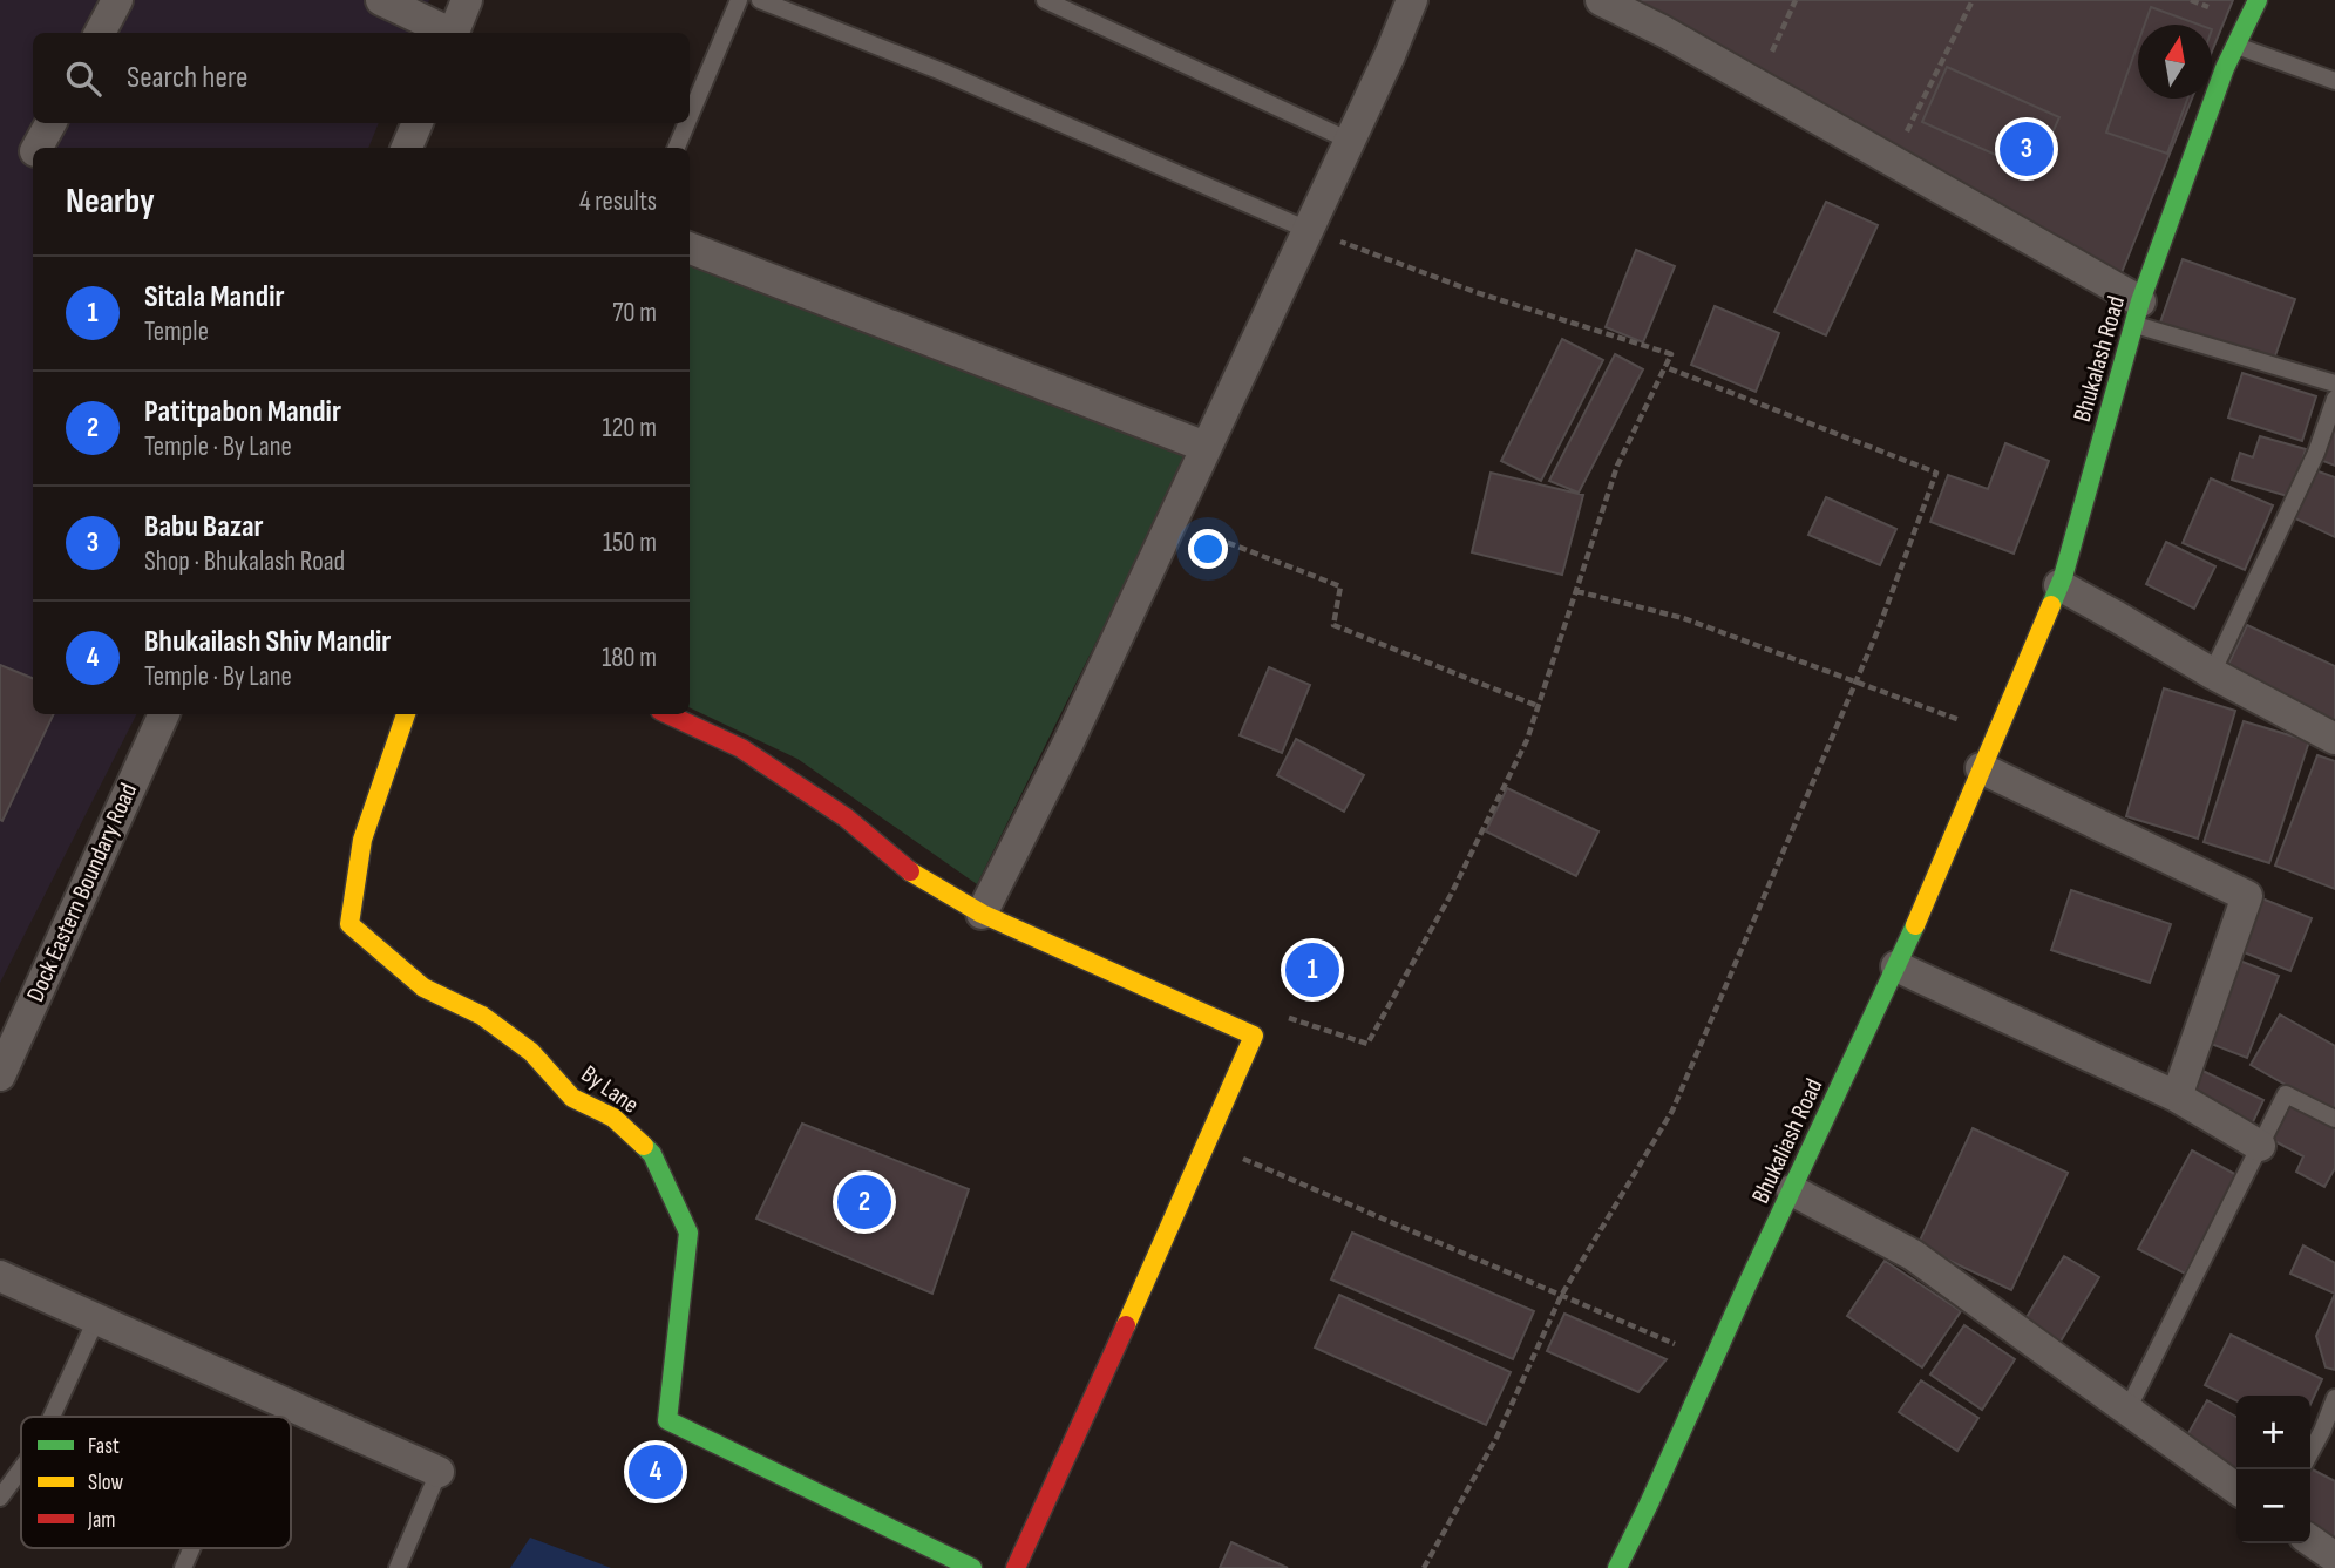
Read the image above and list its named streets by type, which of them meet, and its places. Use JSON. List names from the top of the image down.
{
  "streets": {
    "street": [
      "Bhukalash Road",
      "Dock Eastern Boundary Road",
      "By Lane",
      "Bhukaliash Road"
    ]
  },
  "crossings": [
    ["Bhukalash Road", "Bhukaliash Road"]
  ],
  "legend": ["Fast", "Slow", "Jam"],
  "north": "top",
  "page": {
    "search": "Search here",
    "pins": [
      "3",
      "1",
      "2",
      "4"
    ],
    "heading": ["Nearby", "4 results"],
    "list": [
      {
        "mark": "1",
        "name": "Sitala Mandir",
        "note": "Temple",
        "value": "70 m"
      },
      {
        "mark": "2",
        "name": "Patitpabon Mandir",
        "note": "Temple · By Lane",
        "value": "120 m"
      },
      {
        "mark": "3",
        "name": "Babu Bazar",
        "note": "Shop · Bhukalash Road",
        "value": "150 m"
      },
      {
        "mark": "4",
        "name": "Bhukailash Shiv Mandir",
        "note": "Temple · By Lane",
        "value": "180 m"
      }
    ],
    "map_buttons": ["+", "−"]
  }
}
